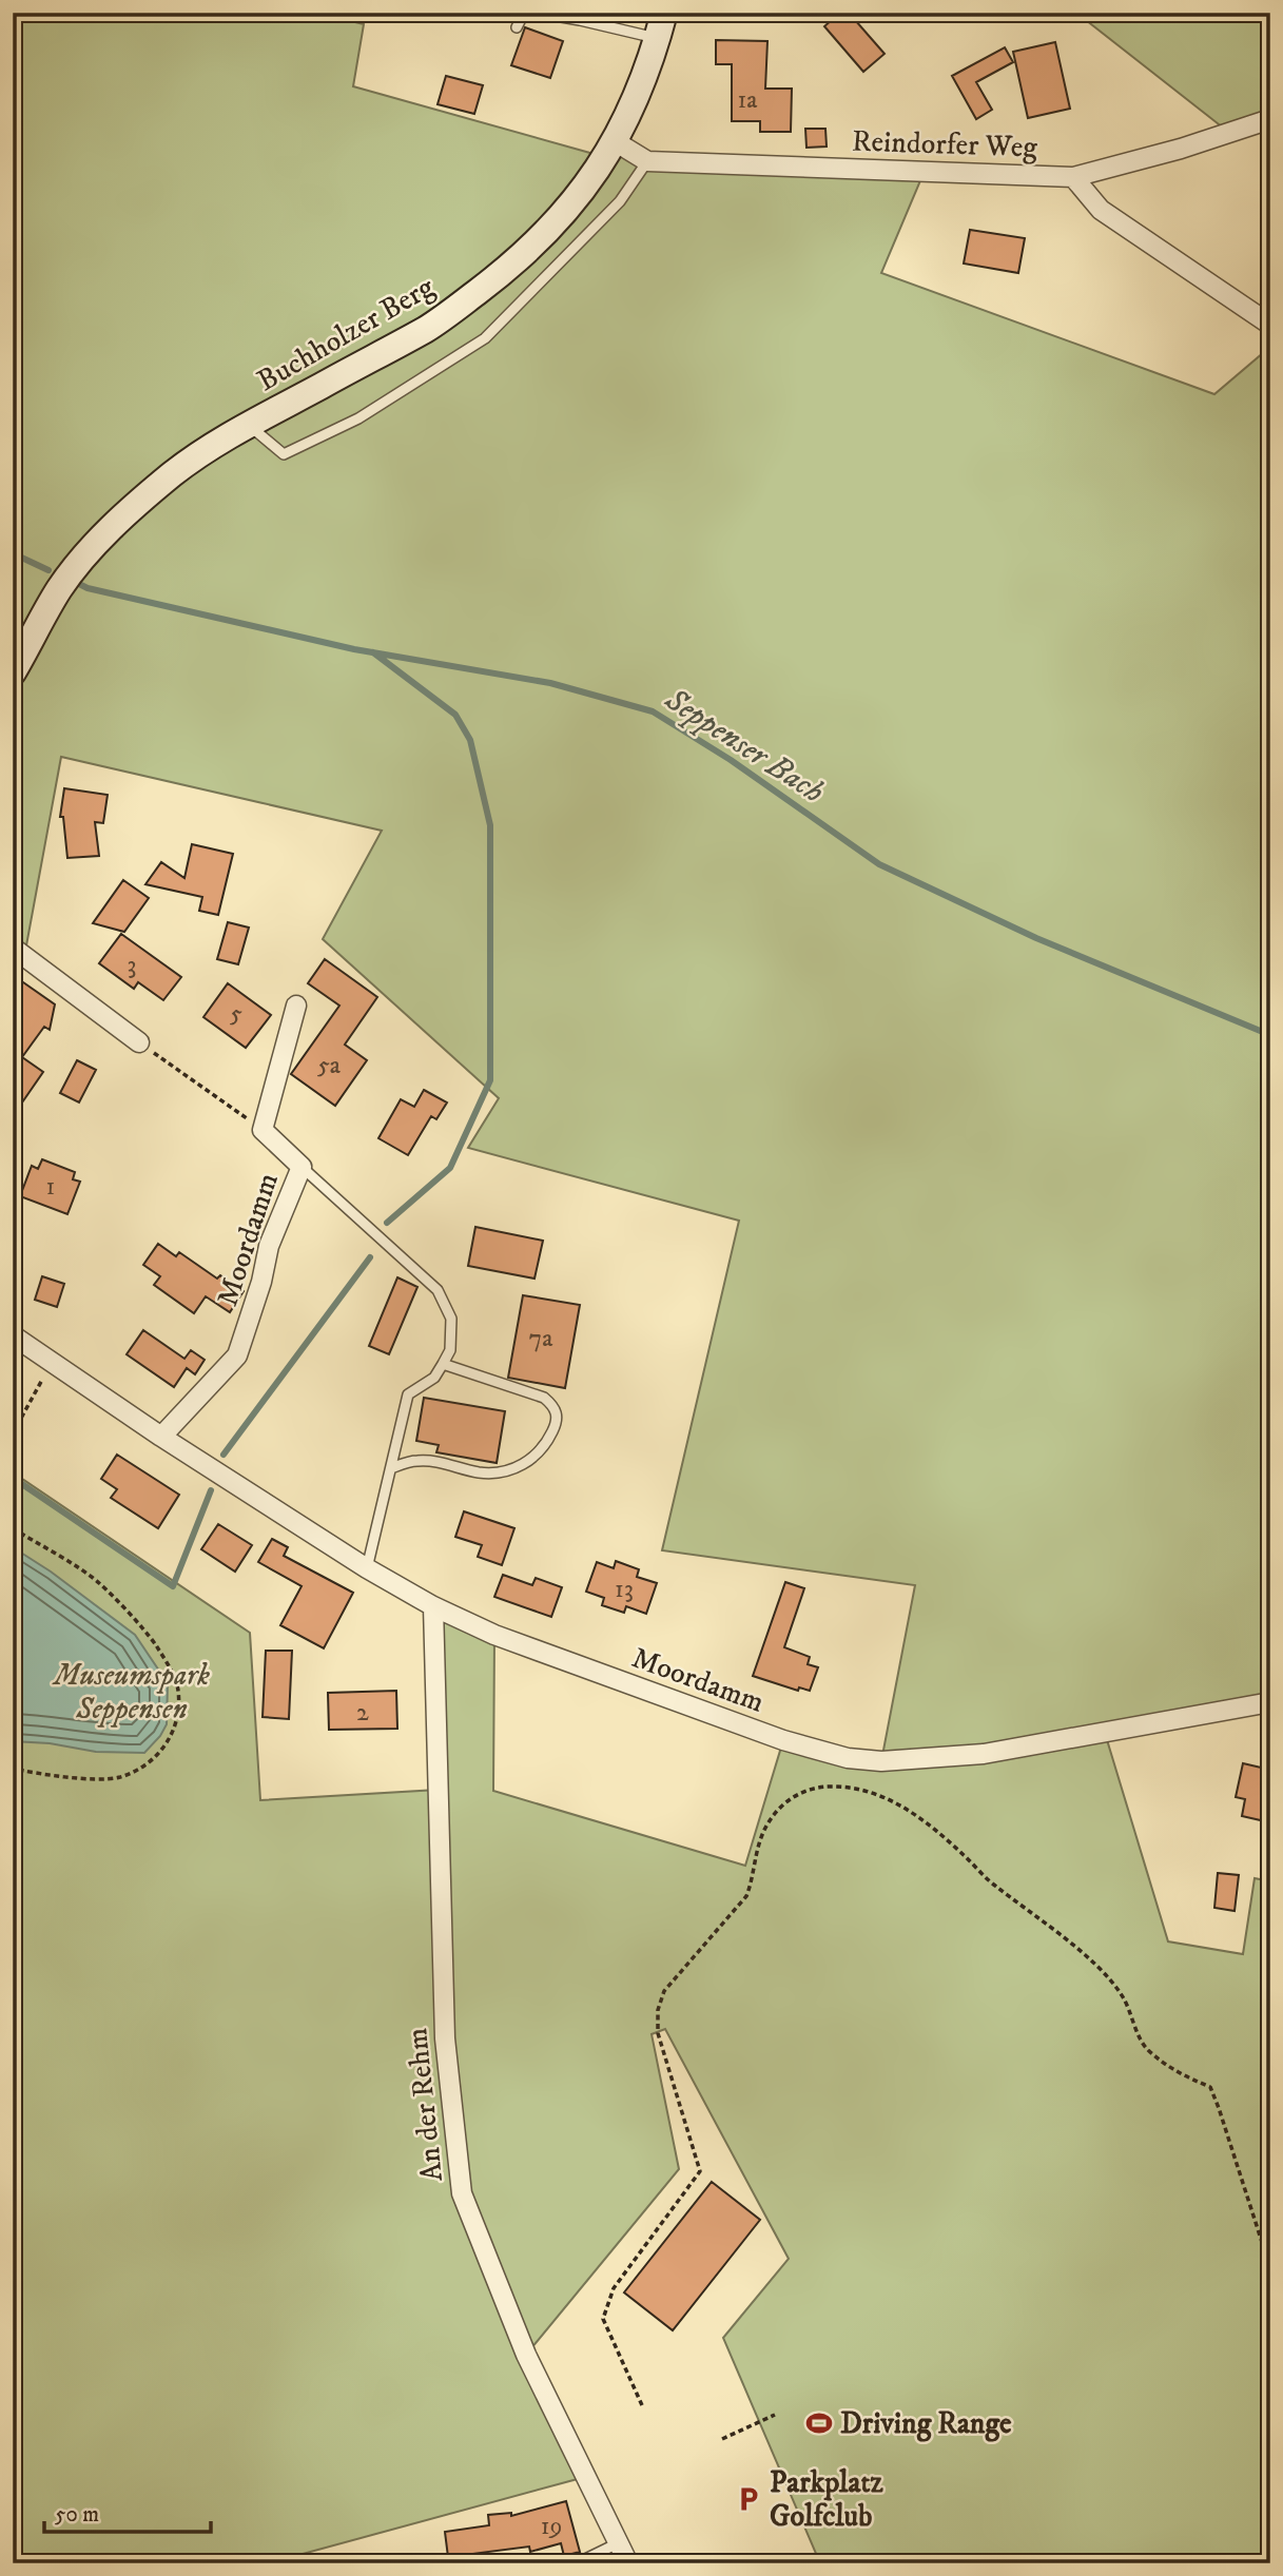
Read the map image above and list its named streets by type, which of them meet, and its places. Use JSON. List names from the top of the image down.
{
  "streets": {
    "main road": ["Buchholzer Berg"],
    "street": ["Reindorfer Weg", "Moordamm", "An der Rehm"]
  },
  "crossings": [
    ["Reindorfer Weg", "Buchholzer Berg"],
    ["Moordamm", "An der Rehm"]
  ],
  "water": ["Seppenser Bach"],
  "parks": ["Museumspark Seppensen"],
  "places": {
    "sports": ["Driving Range"],
    "parking": ["Parkplatz Golfclub"]
  },
  "house_numbers": [
    "1a",
    "3",
    "5",
    "5a",
    "1",
    "7a",
    "13",
    "2",
    "19"
  ],
  "scale_bar": "50 m"
}
